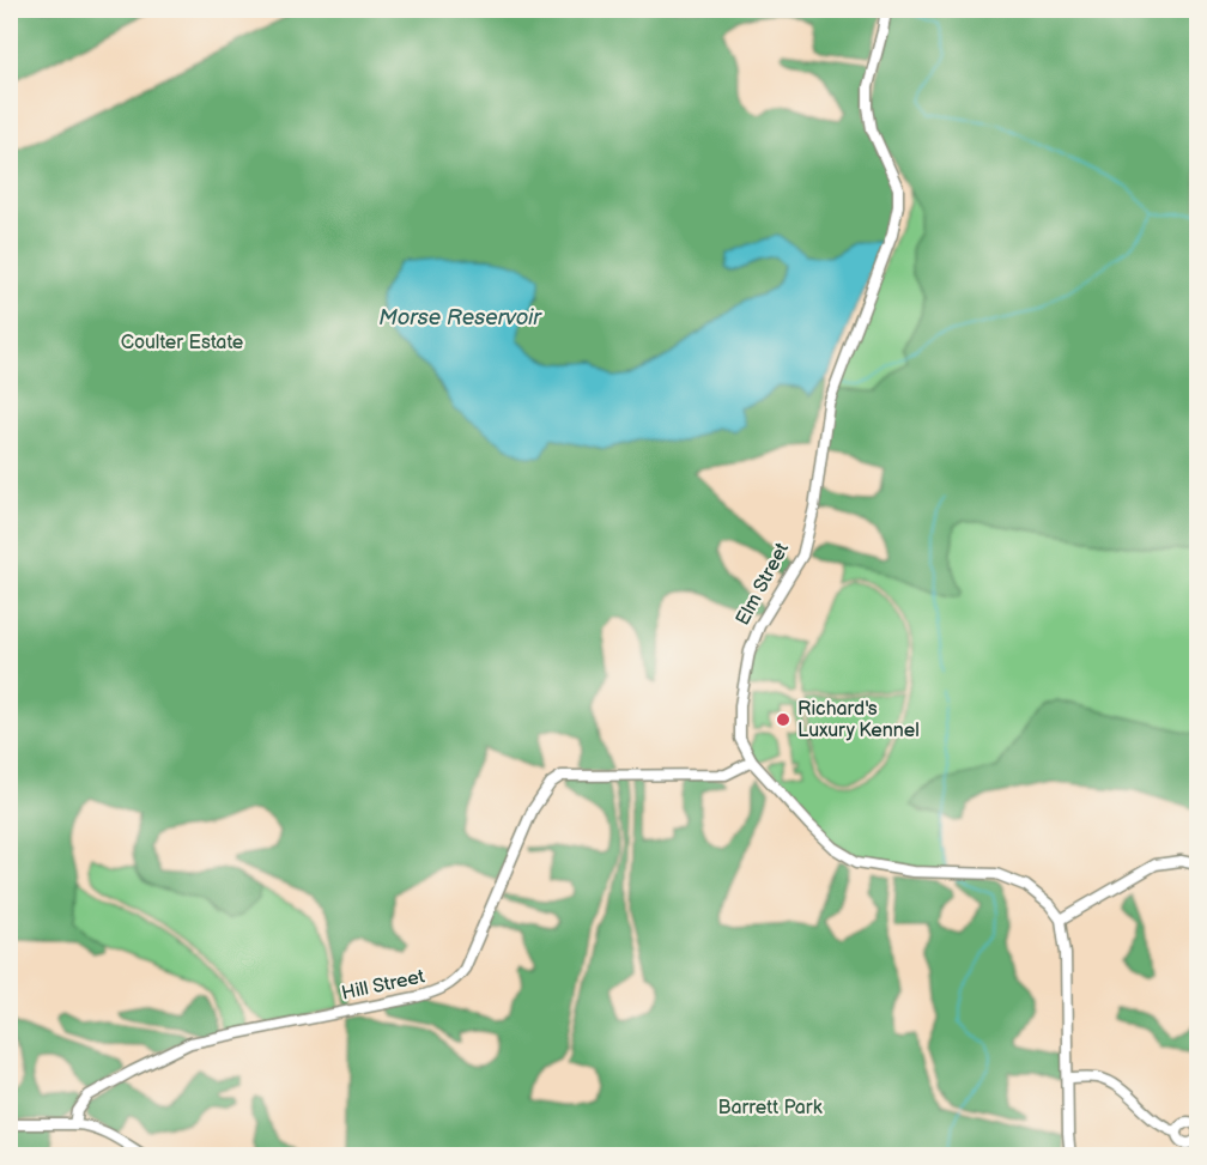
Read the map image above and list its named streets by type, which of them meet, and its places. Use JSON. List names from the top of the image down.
{
  "streets": {
    "street": ["Elm Street", "Hill Street"]
  },
  "crossings": [
    ["Elm Street", "Hill Street"]
  ],
  "water": ["Morse Reservoir"],
  "parks": ["Coulter Estate", "Barrett Park"],
  "places": ["Richard's Luxury Kennel"]
}
